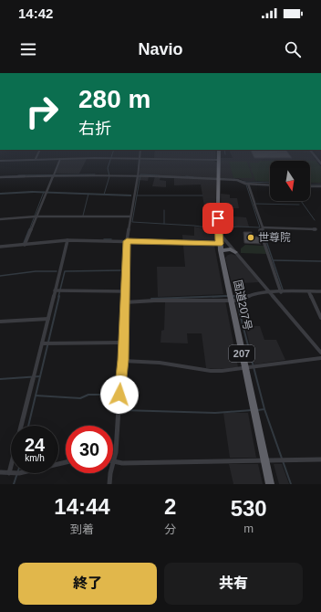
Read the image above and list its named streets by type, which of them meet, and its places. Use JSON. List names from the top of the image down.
{
  "streets": {
    "highway": ["国道207号", "207"]
  },
  "places": ["世尊院"],
  "north": "bottom",
  "page": {
    "status": "14:42",
    "header": "Navio",
    "turn": ["280 m", "右折"],
    "speed": "24 km/h",
    "limit": "30",
    "eta": [
      "14:44",
      "到着",
      "2",
      "分",
      "530",
      "m"
    ],
    "buttons": ["終了", "共有"]
  }
}
